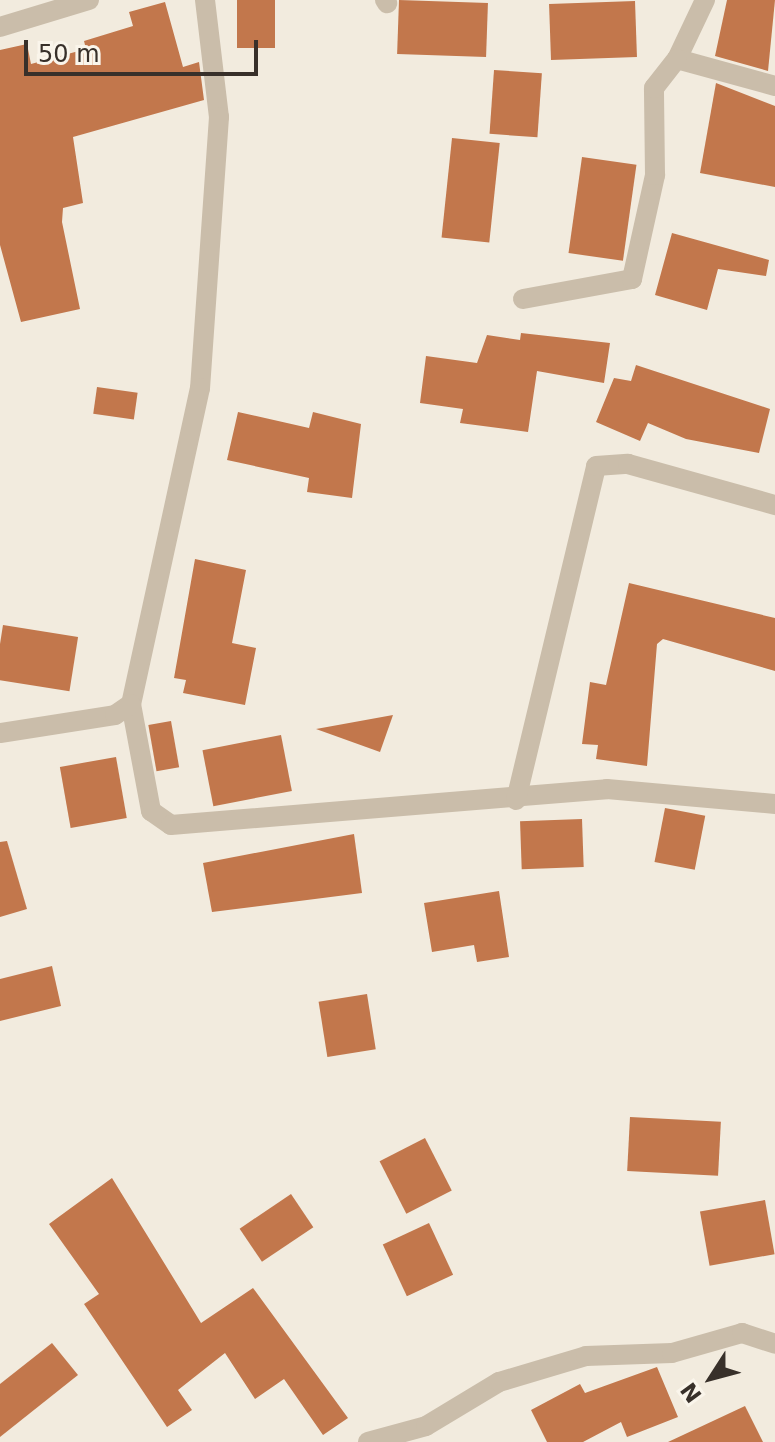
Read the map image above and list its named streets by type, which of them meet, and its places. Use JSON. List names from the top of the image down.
{
  "scale_bar": "50 m",
  "north": "bottom left"
}
